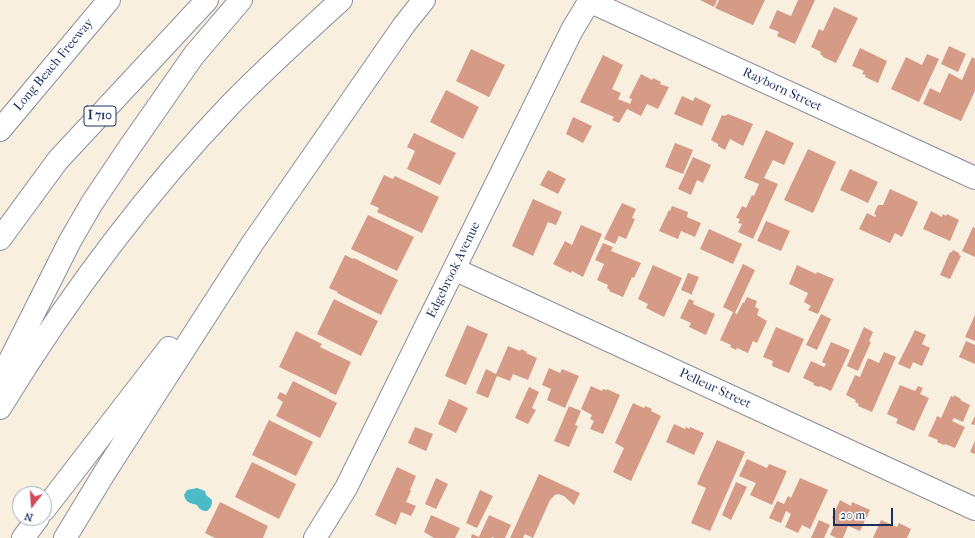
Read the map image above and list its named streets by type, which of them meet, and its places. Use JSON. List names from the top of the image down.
{
  "streets": {
    "main road": [
      "Long Beach Freeway",
      "Rayborn Street",
      "I 710",
      "Edgebrook Avenue",
      "Pelleur Street"
    ]
  },
  "crossings": [
    ["Rayborn Street", "Edgebrook Avenue"],
    ["Edgebrook Avenue", "Pelleur Street"]
  ],
  "scale_bar": "20 m",
  "north": "bottom"
}
